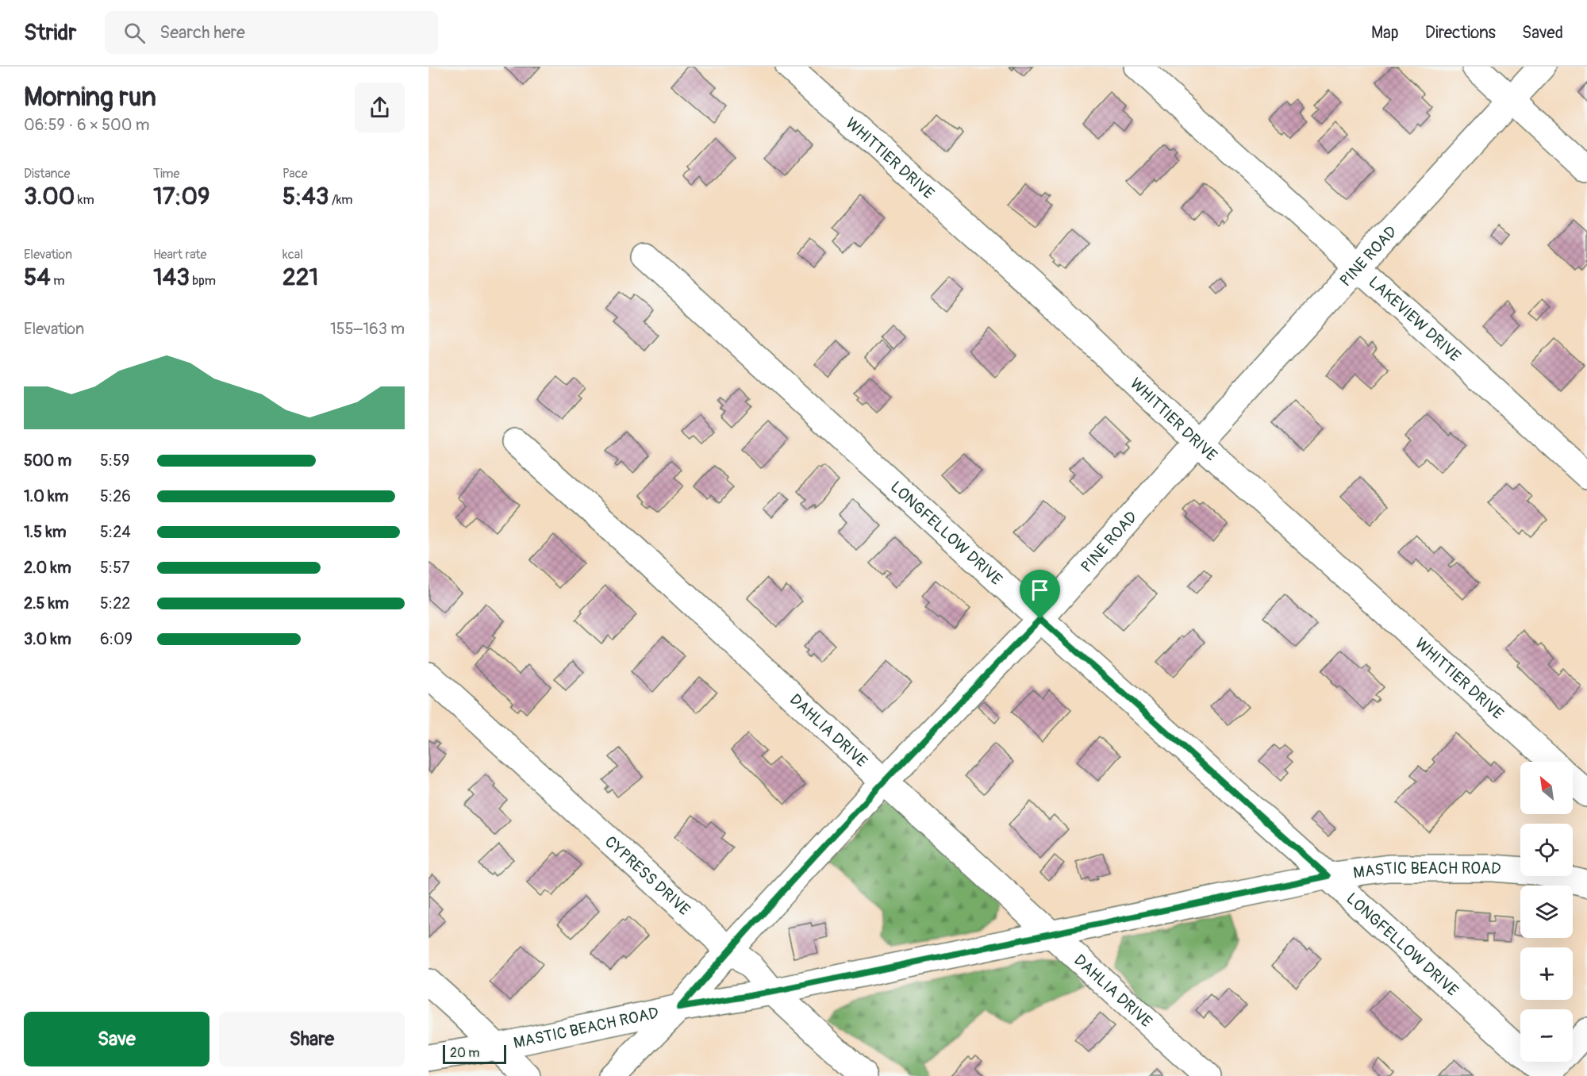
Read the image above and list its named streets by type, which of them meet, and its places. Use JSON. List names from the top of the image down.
{
  "streets": {
    "street": [
      "WHITTIER DRIVE",
      "PINE ROAD",
      "LAKEVIEW DRIVE",
      "LONGFELLOW DRIVE",
      "DAHLIA DRIVE",
      "MASTIC BEACH ROAD",
      "CYPRESS DRIVE"
    ]
  },
  "crossings": [
    ["WHITTIER DRIVE", "PINE ROAD"],
    ["PINE ROAD", "LAKEVIEW DRIVE"],
    ["PINE ROAD", "LONGFELLOW DRIVE"],
    ["PINE ROAD", "DAHLIA DRIVE"],
    ["PINE ROAD", "MASTIC BEACH ROAD"],
    ["PINE ROAD", "CYPRESS DRIVE"],
    ["LONGFELLOW DRIVE", "MASTIC BEACH ROAD"],
    ["DAHLIA DRIVE", "MASTIC BEACH ROAD"],
    ["MASTIC BEACH ROAD", "CYPRESS DRIVE"]
  ],
  "scale_bar": "20 m",
  "north": "top left",
  "page": {
    "header": "Stridr",
    "search": "Search here",
    "nav": ["Map", "Directions", "Saved"],
    "heading": ["Morning run", "06:59 · 6 × 500 m"],
    "stats": [
      ["Distance", "3.00 km"],
      ["Time", "17:09"],
      ["Pace", "5:43 /km"],
      ["Elevation", "54 m"],
      ["Heart rate", "143 bpm"],
      ["kcal", "221"]
    ],
    "chart": ["Elevation", "155–163 m"],
    "list": [
      {
        "name": "500 m",
        "note": "5:59"
      },
      {
        "name": "1.0 km",
        "note": "5:26"
      },
      {
        "name": "1.5 km",
        "note": "5:24"
      },
      {
        "name": "2.0 km",
        "note": "5:57"
      },
      {
        "name": "2.5 km",
        "note": "5:22"
      },
      {
        "name": "3.0 km",
        "note": "6:09"
      }
    ],
    "map_buttons": ["+", "−"],
    "buttons": ["Save", "Share"],
    "scale": "20 m"
  }
}
